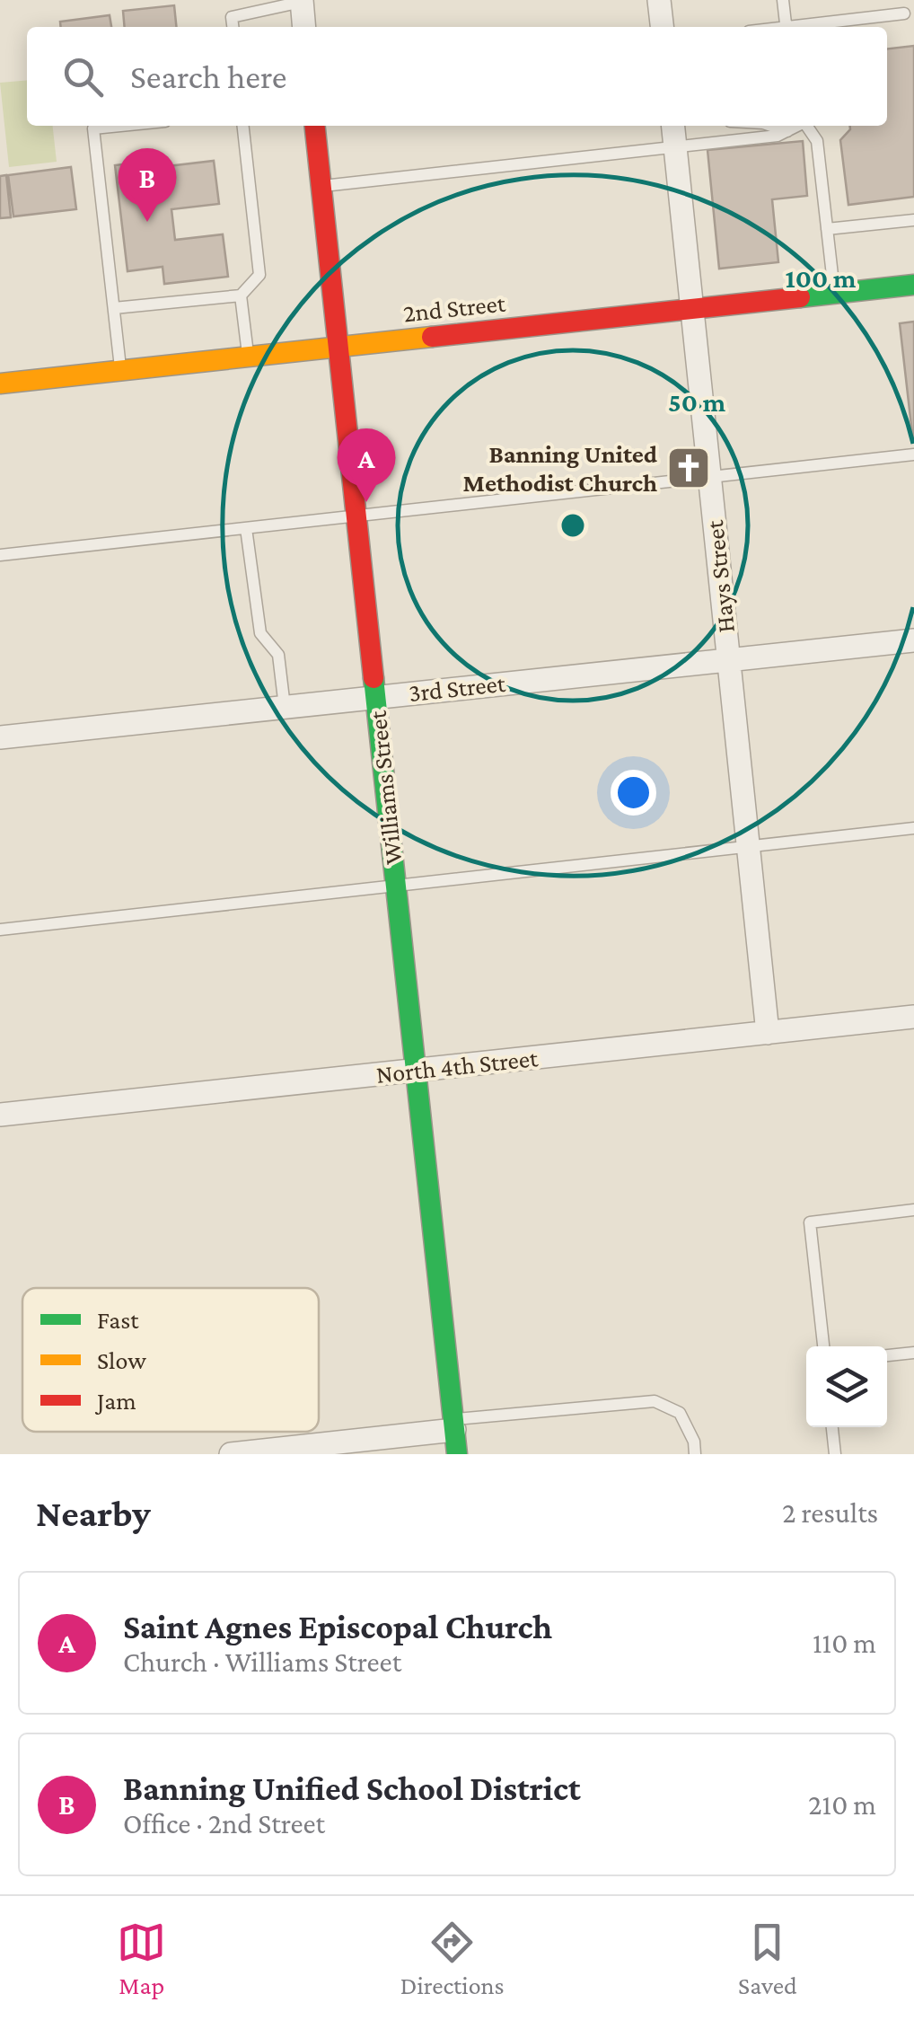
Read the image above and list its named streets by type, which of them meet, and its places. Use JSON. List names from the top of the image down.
{
  "streets": {
    "street": [
      "2nd Street",
      "Hays Street",
      "3rd Street",
      "Williams Street",
      "North 4th Street"
    ]
  },
  "crossings": [
    ["2nd Street", "Hays Street"],
    ["2nd Street", "Williams Street"],
    ["Hays Street", "3rd Street"],
    ["Hays Street", "North 4th Street"],
    ["3rd Street", "Williams Street"],
    ["Williams Street", "North 4th Street"]
  ],
  "places": {
    "church": ["Banning United Methodist Church"]
  },
  "legend": ["Fast", "Slow", "Jam"],
  "page": {
    "search": "Search here",
    "pins": ["B", "A"],
    "heading": ["Nearby", "2 results"],
    "list": [
      {
        "mark": "A",
        "name": "Saint Agnes Episcopal Church",
        "note": "Church · Williams Street",
        "value": "110 m"
      },
      {
        "mark": "B",
        "name": "Banning Unified School District",
        "note": "Office · 2nd Street",
        "value": "210 m"
      }
    ],
    "nav": ["Map", "Directions", "Saved"]
  },
  "rings": ["100 m", "50 m"]
}
